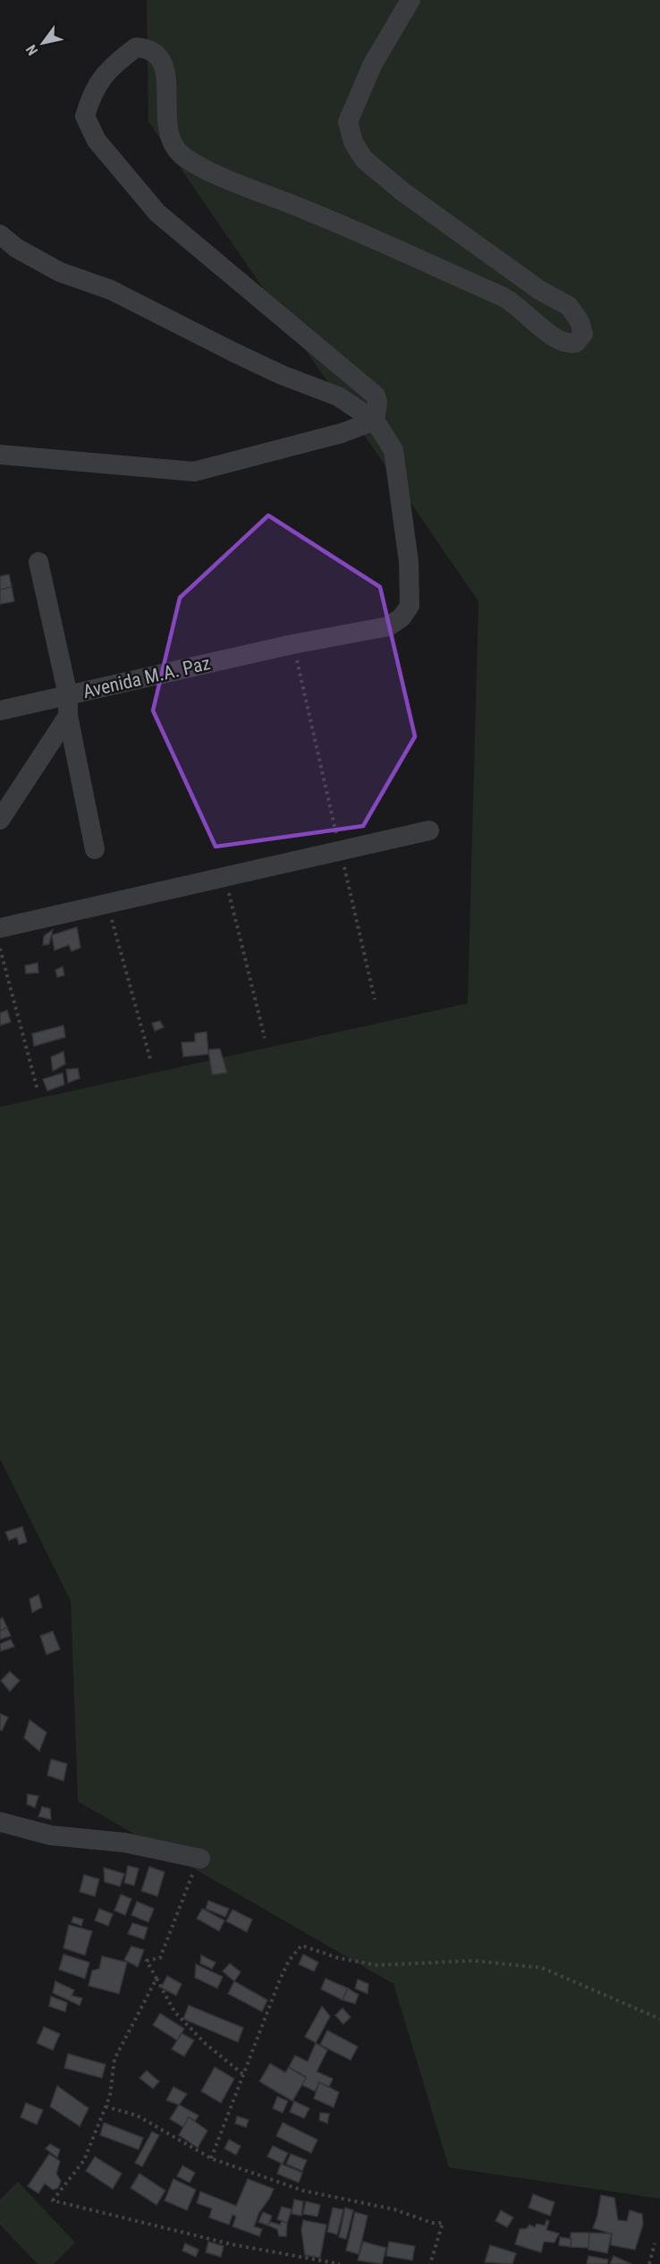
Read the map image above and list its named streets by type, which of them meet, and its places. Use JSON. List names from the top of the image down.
{
  "streets": {
    "street": ["Avenida M.A. Paz"]
  },
  "north": "bottom left"
}
